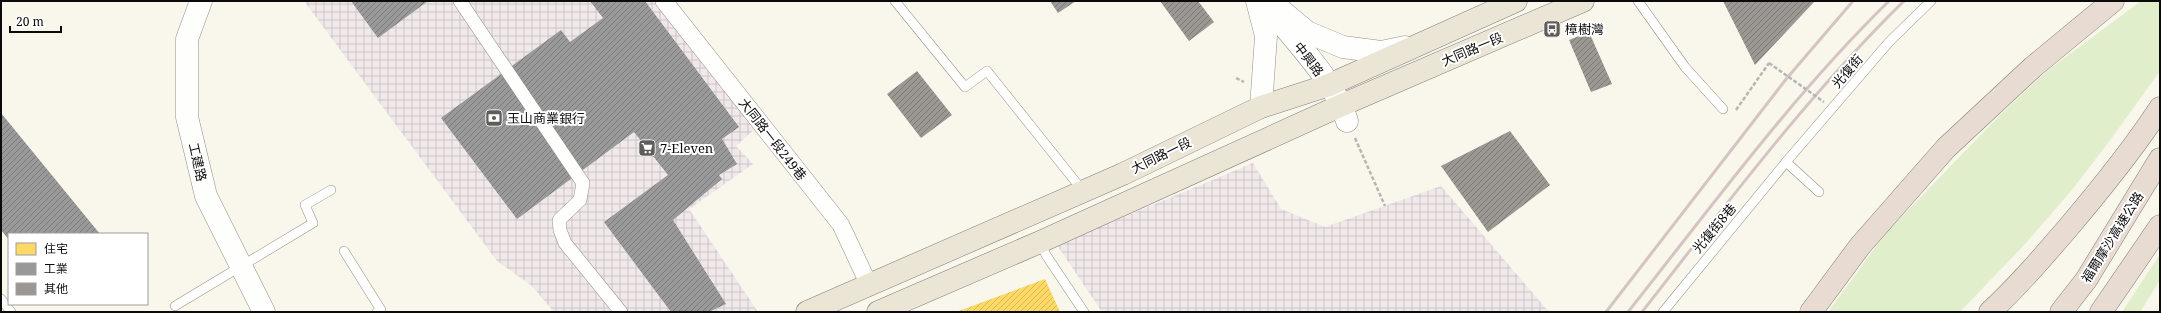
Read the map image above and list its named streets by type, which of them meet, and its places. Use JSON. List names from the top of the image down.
{
  "streets": {
    "highway": ["福爾摩沙高速公路"],
    "main road": ["大同路一段"],
    "street": ["中興路", "大同路一段249巷", "工建路"],
    "lane": ["光復街", "光復街8巷"]
  },
  "crossings": [
    ["大同路一段", "中興路"],
    ["大同路一段", "大同路一段249巷"],
    ["光復街", "光復街8巷"]
  ],
  "places": {
    "bus stop": ["樟樹灣"],
    "bank": ["玉山商業銀行"],
    "supermarket": ["7-Eleven"]
  },
  "legend": ["住宅", "工業", "其他"],
  "scale_bar": "20 m"
}
